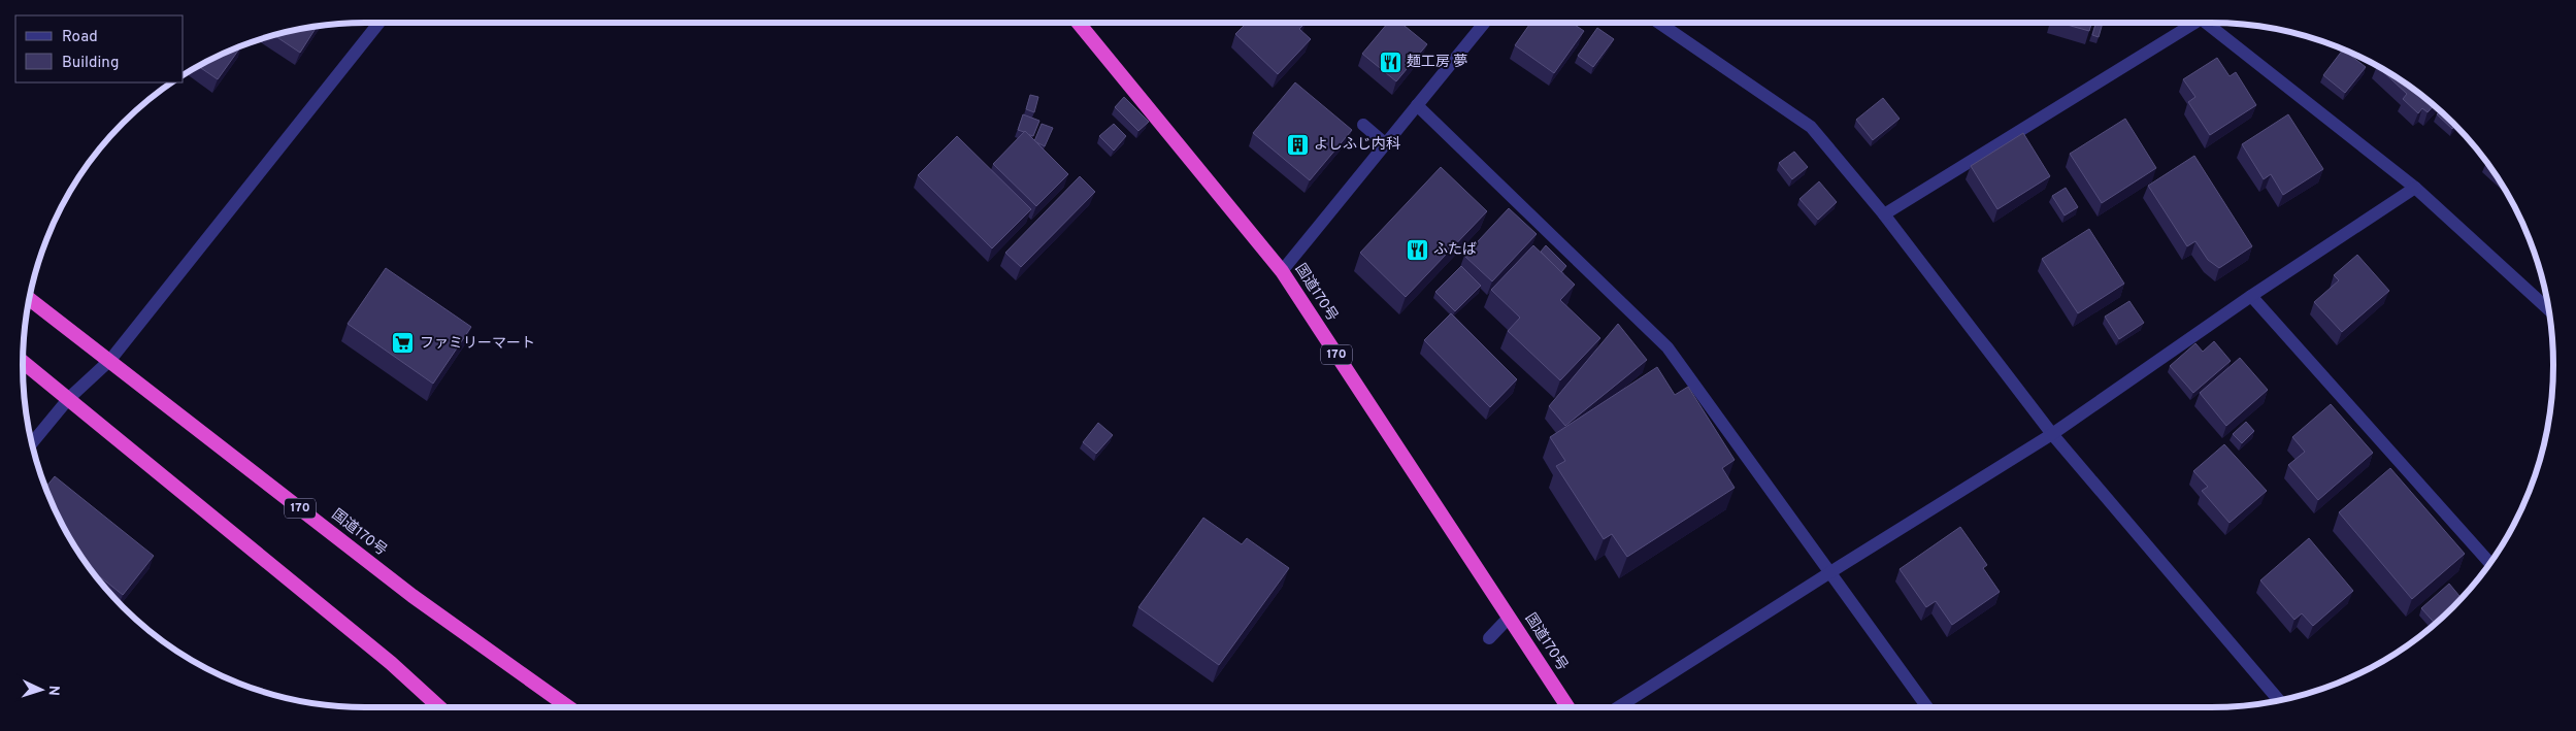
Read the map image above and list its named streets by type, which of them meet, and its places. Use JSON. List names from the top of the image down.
{
  "streets": {
    "highway": ["国道170号", "170"]
  },
  "places": {
    "restaurant": ["麺工房 夢", "ふたば"],
    "building": ["よしふじ内科"],
    "supermarket": ["ファミリーマート"]
  },
  "legend": ["Road", "Building"],
  "north": "right"
}
